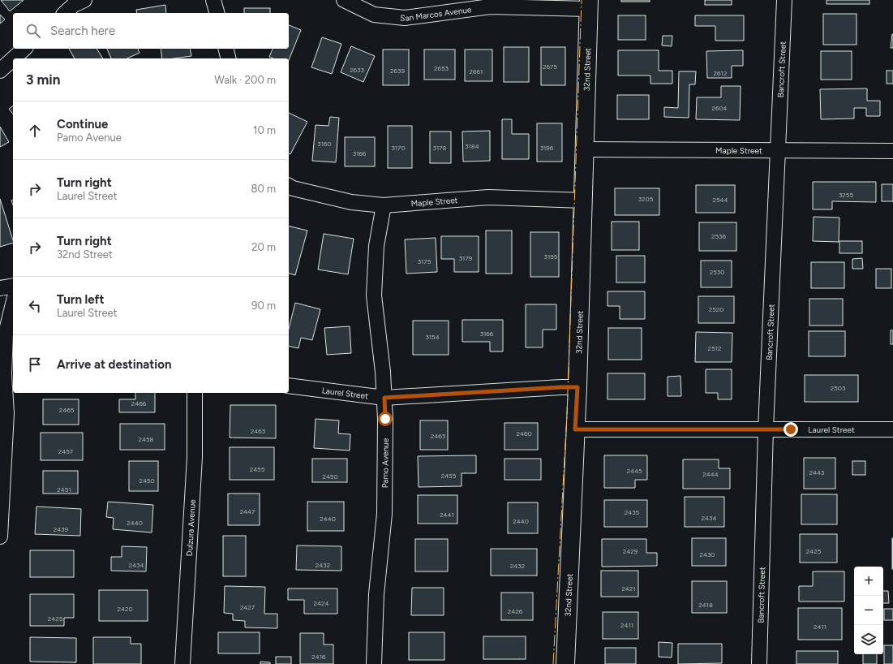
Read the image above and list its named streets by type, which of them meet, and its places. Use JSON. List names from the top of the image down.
{
  "streets": {
    "street": [
      "San Marcos Avenue",
      "32nd Street",
      "Bancroft Street",
      "Maple Street",
      "Laurel Street",
      "Pamo Avenue",
      "Dulzura Avenue"
    ]
  },
  "crossings": [
    ["San Marcos Avenue", "32nd Street"],
    ["32nd Street", "Maple Street"],
    ["32nd Street", "Laurel Street"],
    ["Bancroft Street", "Maple Street"],
    ["Bancroft Street", "Laurel Street"],
    ["Maple Street", "Pamo Avenue"],
    ["Laurel Street", "Pamo Avenue"]
  ],
  "house_numbers": [
    "2675",
    "2653",
    "2633",
    "2639",
    "2661",
    "2612",
    "2604",
    "3160",
    "3184",
    "3170",
    "3178",
    "3196",
    "3166",
    "3255",
    "3205",
    "2544",
    "2536",
    "3195",
    "3179",
    "3175",
    "2530",
    "2520",
    "3166",
    "3154",
    "2512",
    "2503",
    "2466",
    "2465",
    "2463",
    "2460",
    "2463",
    "2458",
    "2457",
    "2455",
    "2445",
    "2443",
    "2444",
    "2455",
    "2450",
    "2450",
    "2451",
    "2447",
    "2435",
    "2441",
    "2434",
    "2440",
    "2440",
    "2440",
    "2439",
    "2429",
    "2425",
    "2430",
    "2434",
    "2432",
    "2432",
    "2421",
    "2424",
    "2418",
    "2427",
    "2420",
    "2426",
    "2425",
    "2411",
    "2411",
    "2416"
  ],
  "page": {
    "search": "Search here",
    "heading": ["3 min", "Walk · 200 m"],
    "list": [
      ["Continue", "Pamo Avenue", "10 m"],
      ["Turn right", "Laurel Street", "80 m"],
      ["Turn right", "32nd Street", "20 m"],
      ["Turn left", "Laurel Street", "90 m"],
      "Arrive at destination"
    ],
    "map_buttons": ["+", "−"]
  }
}
